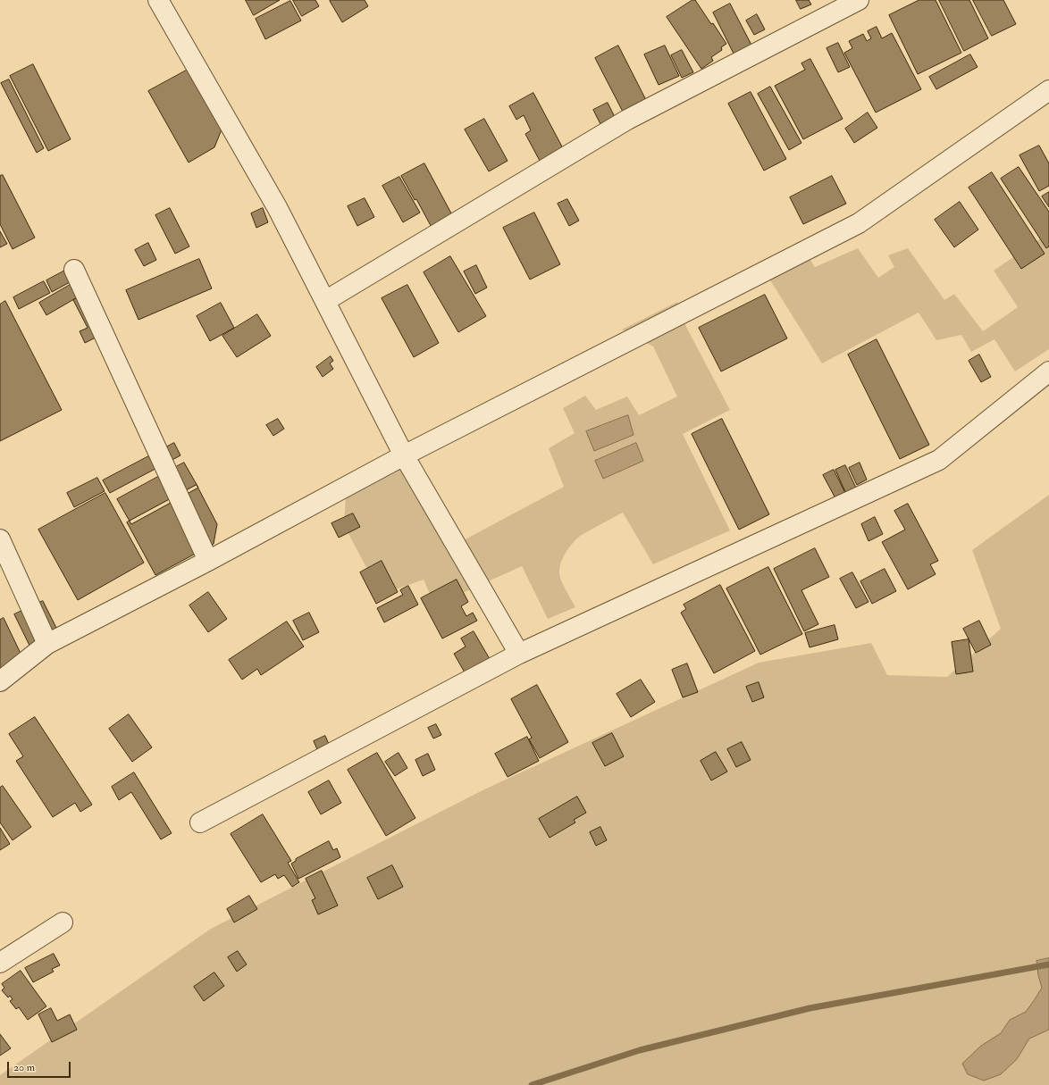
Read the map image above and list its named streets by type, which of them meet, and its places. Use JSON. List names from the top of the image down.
{
  "scale_bar": "20 m"
}
